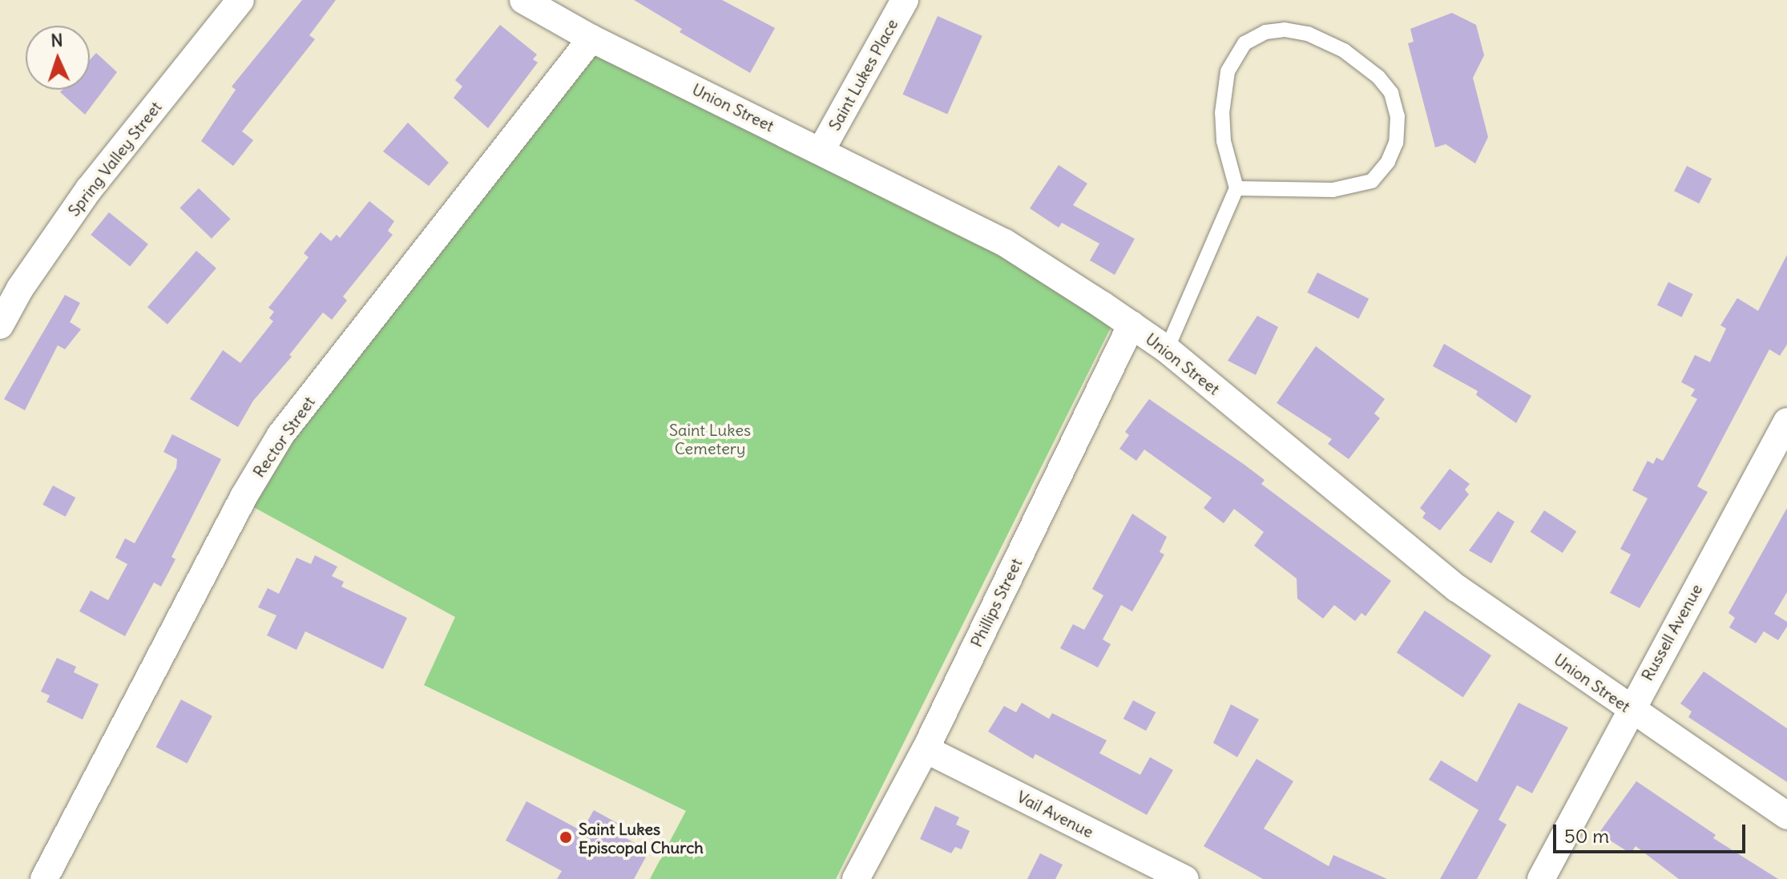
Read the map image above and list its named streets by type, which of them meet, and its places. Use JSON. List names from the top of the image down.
{
  "streets": {
    "street": [
      "Saint Lukes Place",
      "Union Street",
      "Spring Valley Street",
      "Rector Street",
      "Phillips Street",
      "Russell Avenue",
      "Vail Avenue"
    ]
  },
  "crossings": [
    ["Saint Lukes Place", "Union Street"],
    ["Union Street", "Rector Street"],
    ["Union Street", "Phillips Street"],
    ["Union Street", "Russell Avenue"],
    ["Phillips Street", "Vail Avenue"]
  ],
  "parks": ["Saint Lukes Cemetery"],
  "places": ["Saint Lukes Episcopal Church"],
  "scale_bar": "50 m",
  "north": "top"
}
